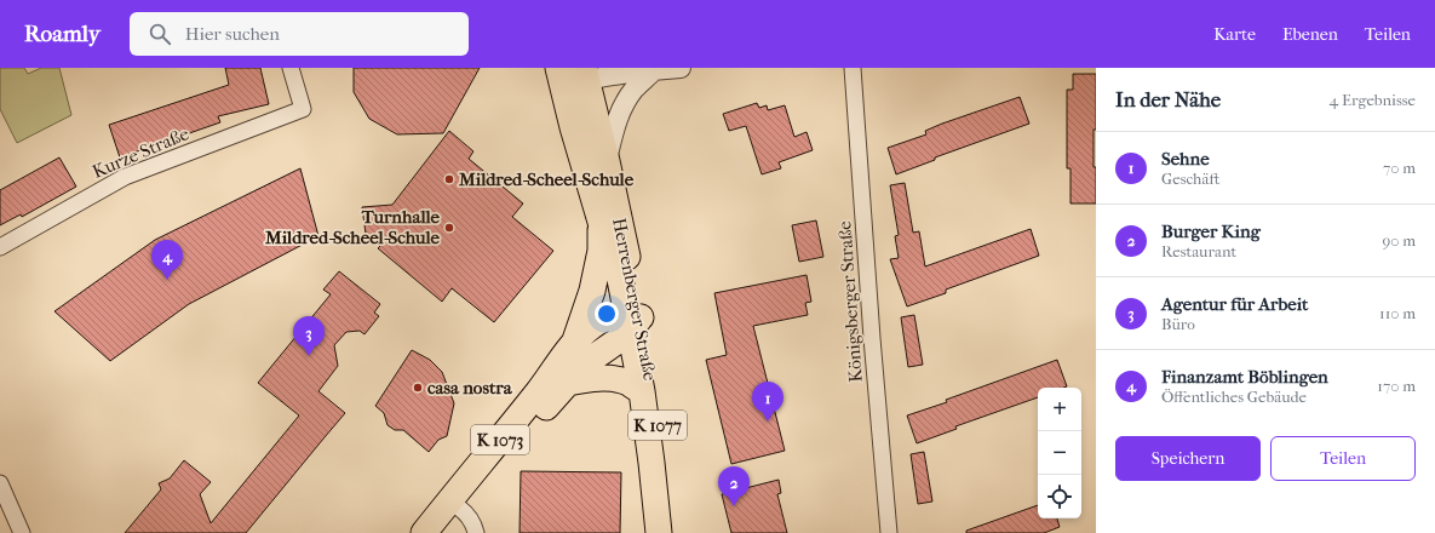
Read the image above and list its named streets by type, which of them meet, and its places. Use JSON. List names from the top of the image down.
{
  "streets": {
    "main road": ["Herrenberger Straße", "K 1077", "K 1073"],
    "street": ["Kurze Straße", "Königsberger Straße"]
  },
  "crossings": [
    ["Herrenberger Straße", "K 1073"]
  ],
  "places": ["Mildred-Scheel-Schule", "Turnhalle Mildred-Scheel-Schule", "casa nostra"],
  "page": {
    "header": "Roamly",
    "search": "Hier suchen",
    "nav": ["Karte", "Ebenen", "Teilen"],
    "heading": ["In der Nähe", "4 Ergebnisse"],
    "list": [
      {
        "mark": "1",
        "name": "Sehne",
        "note": "Geschäft",
        "value": "70 m"
      },
      {
        "mark": "2",
        "name": "Burger King",
        "note": "Restaurant",
        "value": "90 m"
      },
      {
        "mark": "3",
        "name": "Agentur für Arbeit",
        "note": "Büro",
        "value": "110 m"
      },
      {
        "mark": "4",
        "name": "Finanzamt Böblingen",
        "note": "Öffentliches Gebäude",
        "value": "170 m"
      }
    ],
    "pins": [
      "4",
      "3",
      "1",
      "2"
    ],
    "map_buttons": ["+", "−"],
    "buttons": ["Speichern", "Teilen"]
  }
}
